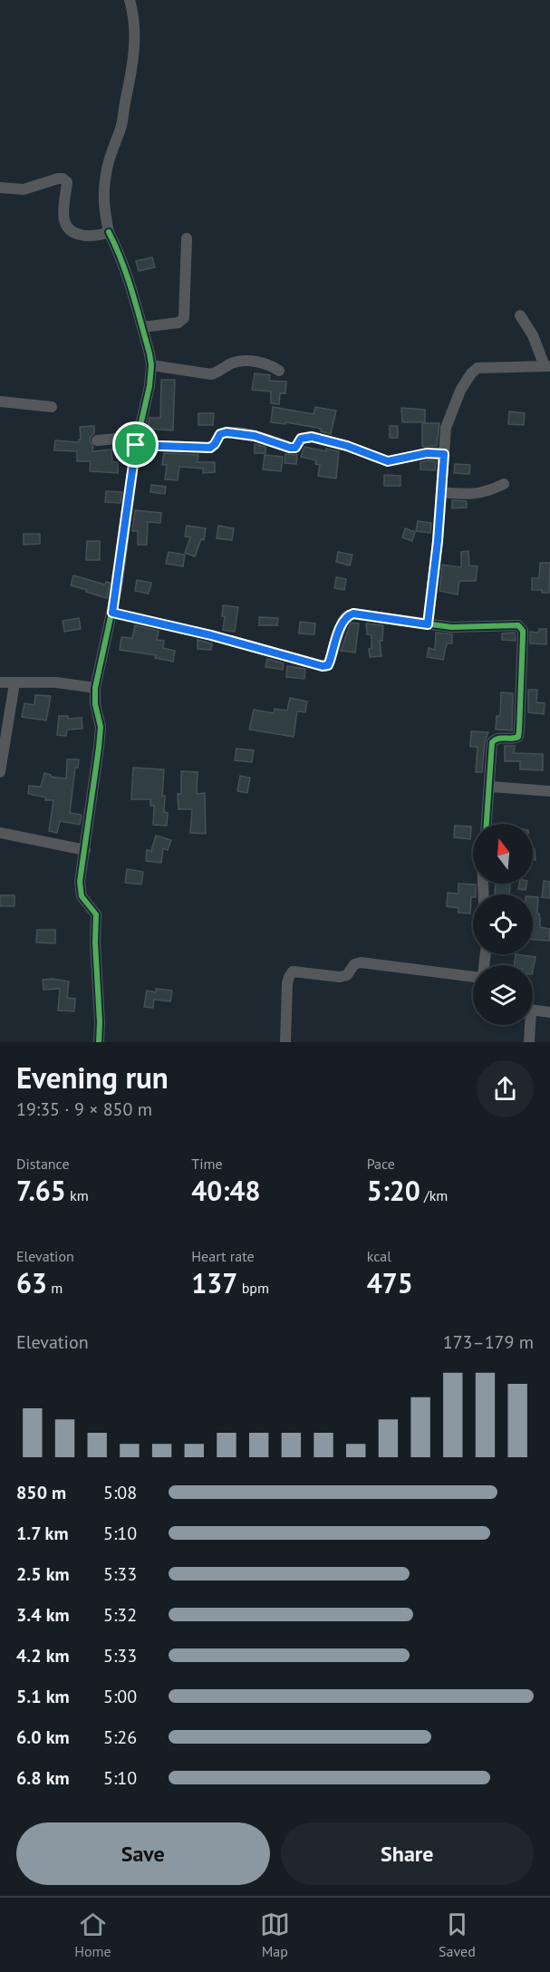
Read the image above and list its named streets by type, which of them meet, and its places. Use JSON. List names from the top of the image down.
{
  "north": "top",
  "page": {
    "heading": ["Evening run", "19:35 · 9 × 850 m"],
    "stats": [
      ["Distance", "7.65 km"],
      ["Time", "40:48"],
      ["Pace", "5:20 /km"],
      ["Elevation", "63 m"],
      ["Heart rate", "137 bpm"],
      ["kcal", "475"]
    ],
    "chart": ["Elevation", "173–179 m"],
    "list": [
      {
        "name": "850 m",
        "note": "5:08"
      },
      {
        "name": "1.7 km",
        "note": "5:10"
      },
      {
        "name": "2.5 km",
        "note": "5:33"
      },
      {
        "name": "3.4 km",
        "note": "5:32"
      },
      {
        "name": "4.2 km",
        "note": "5:33"
      },
      {
        "name": "5.1 km",
        "note": "5:00"
      },
      {
        "name": "6.0 km",
        "note": "5:26"
      },
      {
        "name": "6.8 km",
        "note": "5:10"
      }
    ],
    "buttons": ["Save", "Share"],
    "tabs": ["Home", "Map", "Saved"]
  }
}
